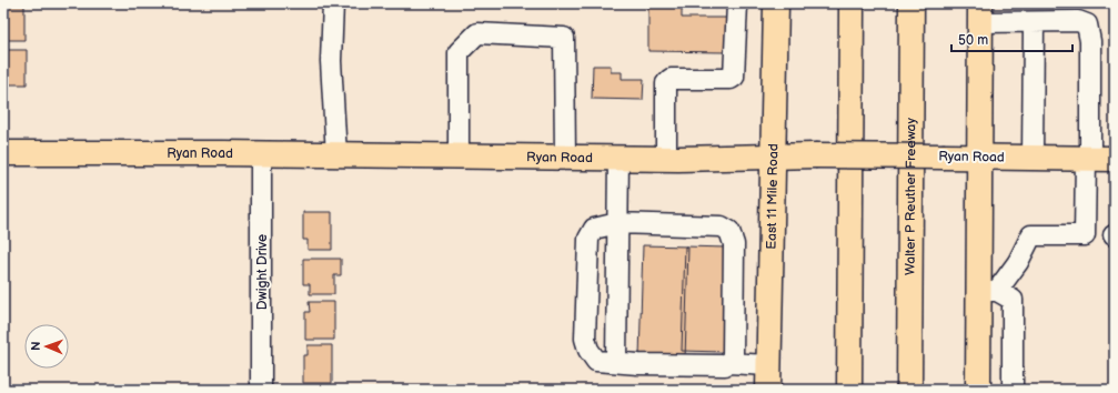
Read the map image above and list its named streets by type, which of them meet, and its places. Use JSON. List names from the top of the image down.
{
  "streets": {
    "main road": ["Ryan Road", "East 11 Mile Road", "Walter P Reuther Freeway"],
    "street": ["Dwight Drive"]
  },
  "crossings": [
    ["Ryan Road", "East 11 Mile Road"],
    ["Ryan Road", "Dwight Drive"]
  ],
  "scale_bar": "50 m",
  "north": "left"
}
